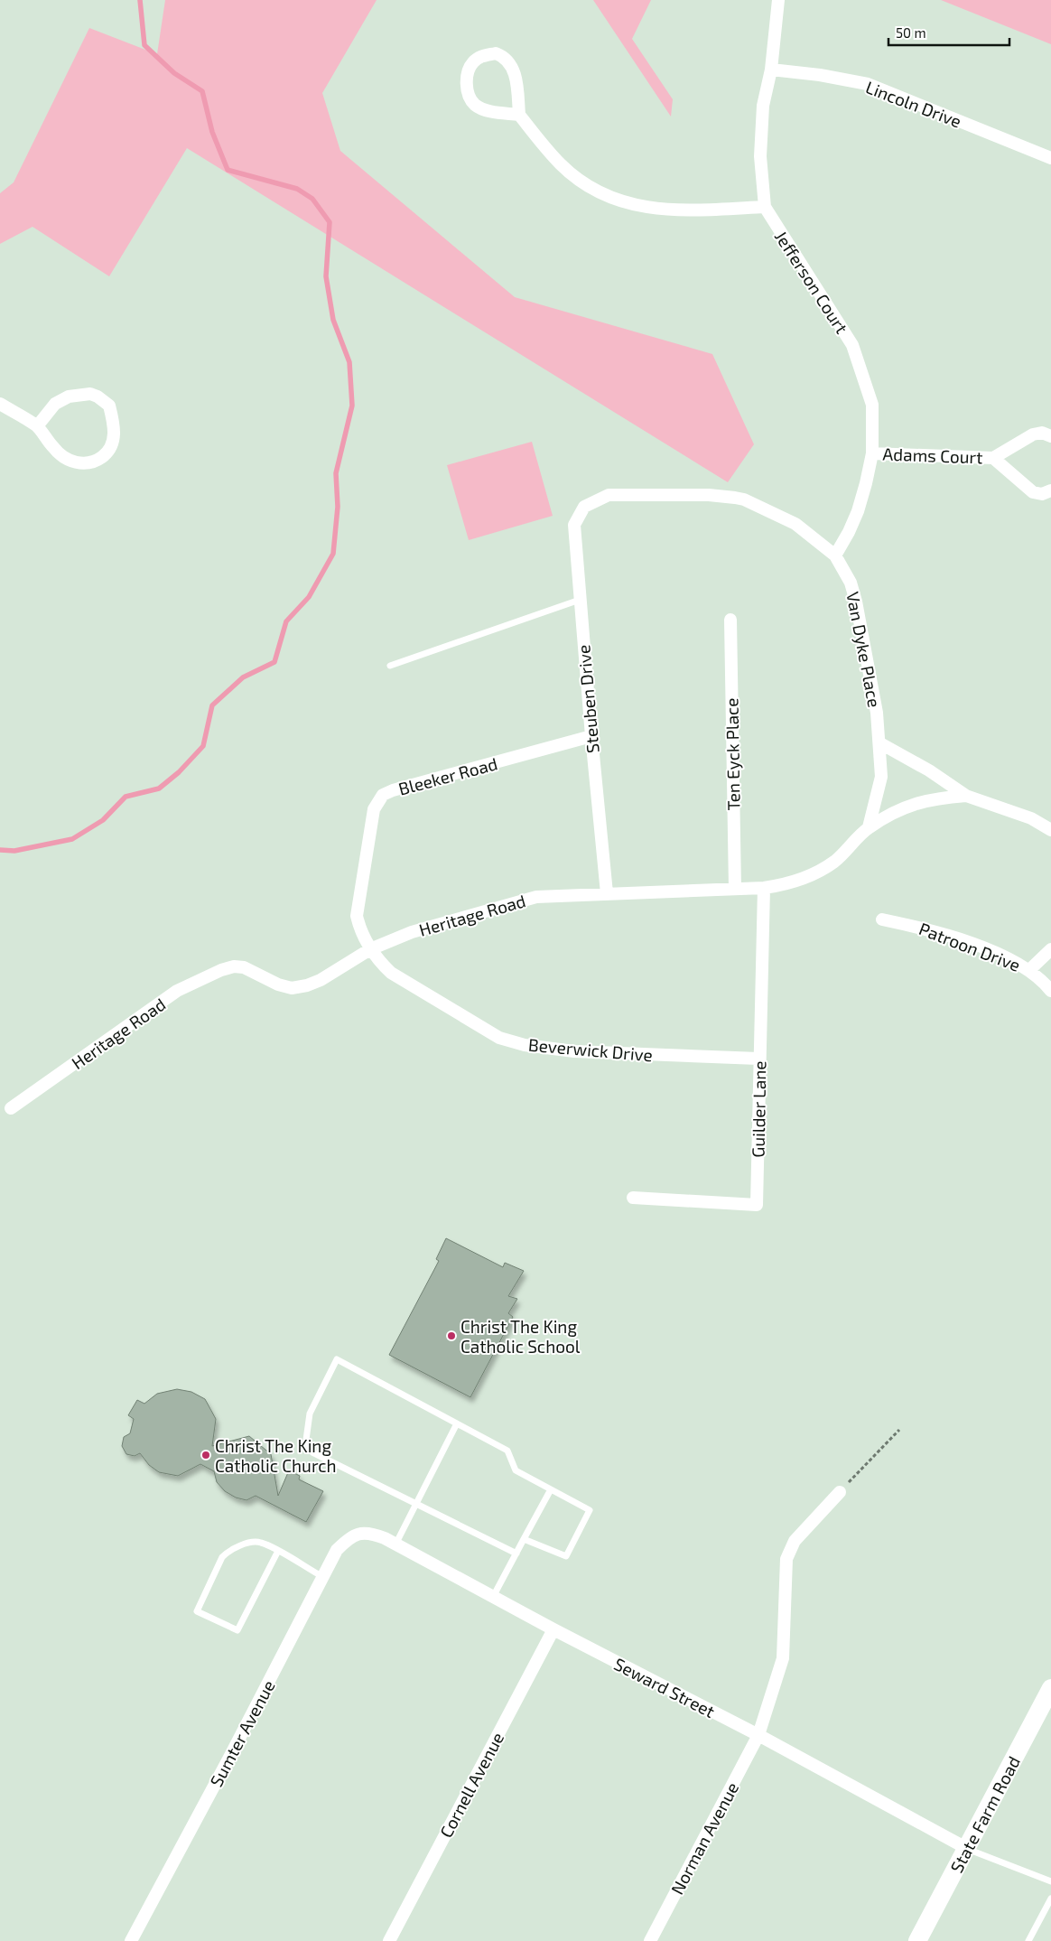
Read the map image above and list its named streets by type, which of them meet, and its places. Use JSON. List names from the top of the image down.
{
  "streets": {
    "main road": ["State Farm Road"],
    "street": [
      "Lincoln Drive",
      "Jefferson Court",
      "Adams Court",
      "Van Dyke Place",
      "Steuben Drive",
      "Ten Eyck Place",
      "Bleeker Road",
      "Heritage Road",
      "Patroon Drive",
      "Beverwick Drive",
      "Guilder Lane",
      "Seward Street",
      "Sumter Avenue",
      "Cornell Avenue",
      "Norman Avenue"
    ]
  },
  "crossings": [
    ["Lincoln Drive", "Jefferson Court"],
    ["Jefferson Court", "Adams Court"],
    ["Jefferson Court", "Van Dyke Place"],
    ["Van Dyke Place", "Steuben Drive"],
    ["Van Dyke Place", "Heritage Road"],
    ["Steuben Drive", "Bleeker Road"],
    ["Steuben Drive", "Heritage Road"],
    ["Ten Eyck Place", "Heritage Road"],
    ["Bleeker Road", "Heritage Road"],
    ["Bleeker Road", "Beverwick Drive"],
    ["Heritage Road", "Beverwick Drive"],
    ["Heritage Road", "Guilder Lane"],
    ["Beverwick Drive", "Guilder Lane"],
    ["Seward Street", "Sumter Avenue"],
    ["Seward Street", "Cornell Avenue"],
    ["Seward Street", "State Farm Road"],
    ["Seward Street", "Norman Avenue"]
  ],
  "places": ["Christ The King Catholic School", "Christ The King Catholic Church"],
  "scale_bar": "50 m"
}
